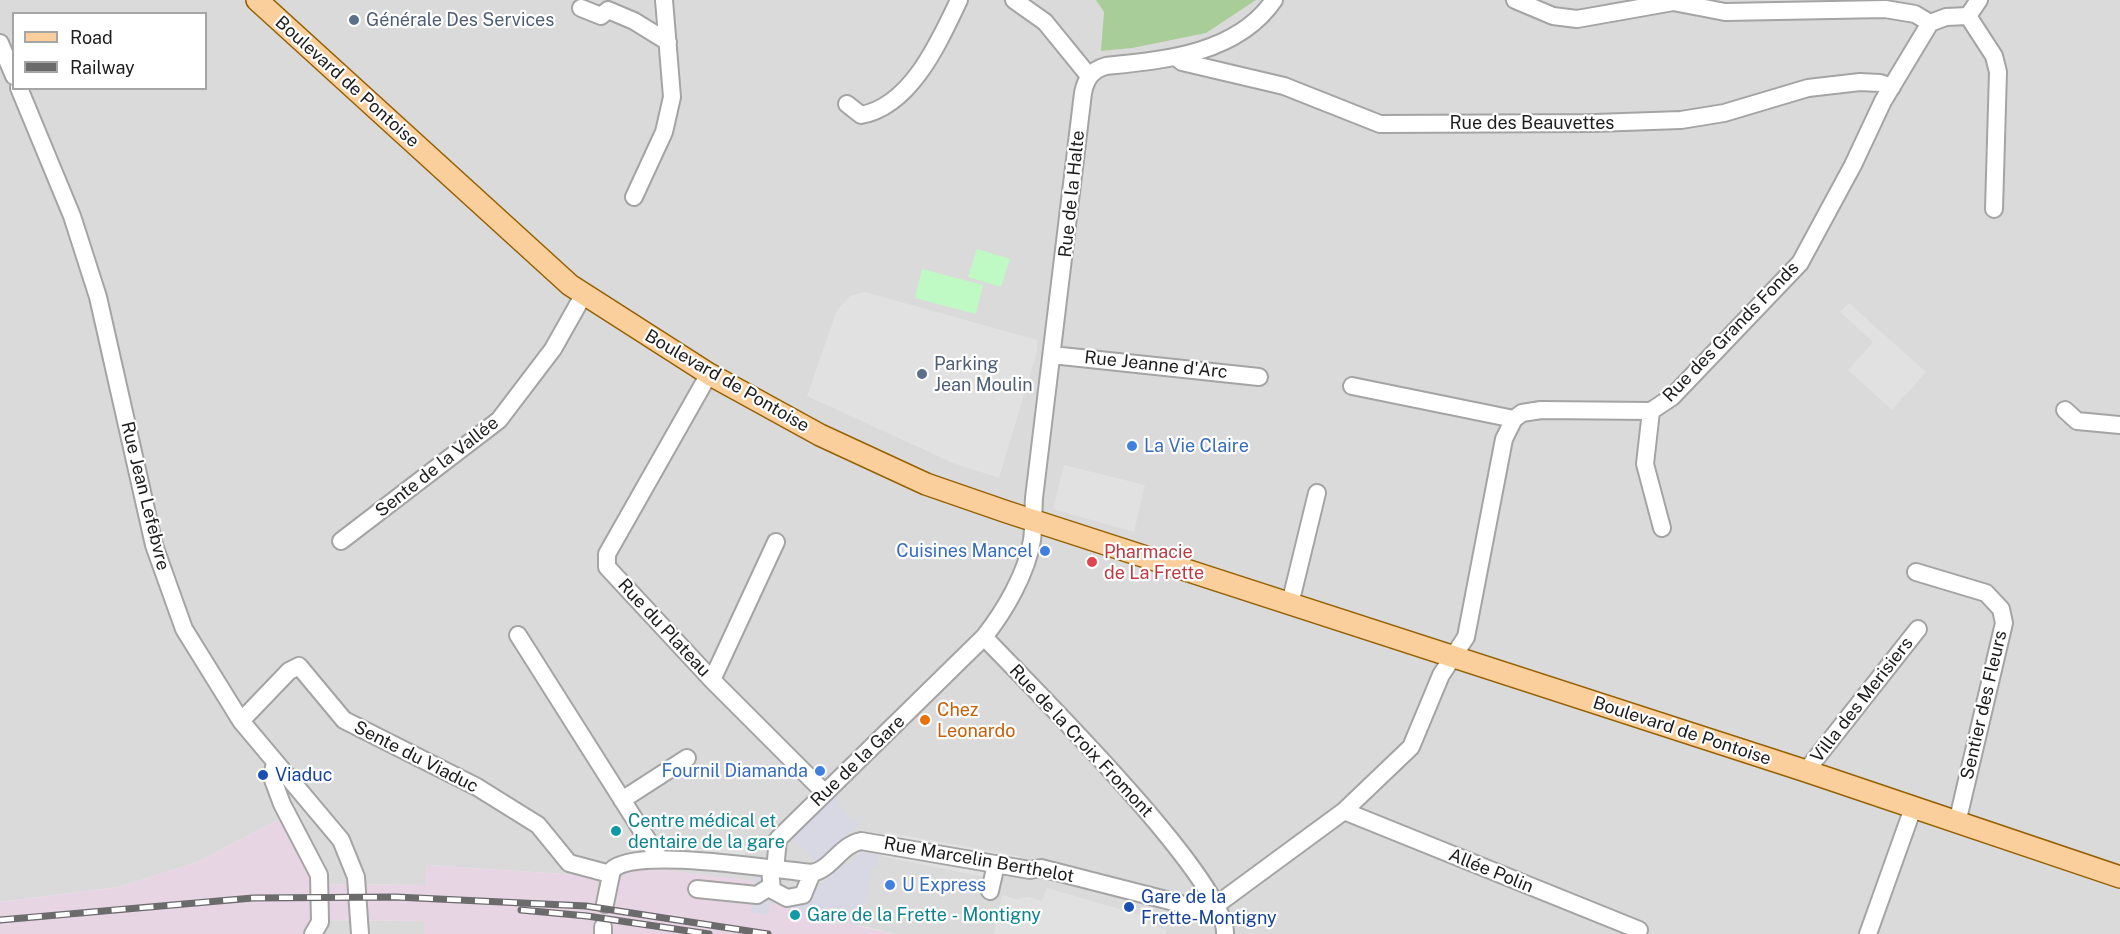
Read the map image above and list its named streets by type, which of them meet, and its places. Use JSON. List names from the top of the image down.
{
  "streets": {
    "main road": ["Boulevard de Pontoise"],
    "street": [
      "Rue des Beauvettes",
      "Rue de la Halte",
      "Rue des Grands Fonds",
      "Rue Jeanne d'Arc",
      "Sente de la Vallée",
      "Rue Jean Lefebvre",
      "Rue du Plateau",
      "Villa des Merisiers",
      "Sentier des Fleurs",
      "Rue de la Croix Fromont",
      "Sente du Viaduc",
      "Rue de la Gare",
      "Rue Marcelin Berthelot",
      "Allée Polin"
    ]
  },
  "crossings": [
    ["Boulevard de Pontoise", "Rue de la Halte"],
    ["Boulevard de Pontoise", "Sente de la Vallée"],
    ["Boulevard de Pontoise", "Rue du Plateau"],
    ["Boulevard de Pontoise", "Villa des Merisiers"],
    ["Boulevard de Pontoise", "Sentier des Fleurs"],
    ["Boulevard de Pontoise", "Rue de la Gare"],
    ["Rue des Beauvettes", "Rue des Grands Fonds"],
    ["Rue de la Halte", "Rue Jeanne d'Arc"],
    ["Rue de la Halte", "Rue de la Gare"],
    ["Rue Jean Lefebvre", "Sente du Viaduc"],
    ["Rue du Plateau", "Rue de la Gare"],
    ["Rue de la Croix Fromont", "Rue de la Gare"],
    ["Rue de la Croix Fromont", "Rue Marcelin Berthelot"]
  ],
  "places": [
    "Générale Des Services",
    "Parking Jean Moulin",
    "La Vie Claire",
    "Cuisines Mancel",
    "Pharmacie de La Frette",
    "Chez Leonardo",
    "Fournil Diamanda",
    "Viaduc",
    "Centre médical et dentaire de la gare",
    "U Express",
    "Gare de la Frette-Montigny",
    "Gare de la Frette - Montigny"
  ],
  "legend": ["Road", "Railway"]
}
